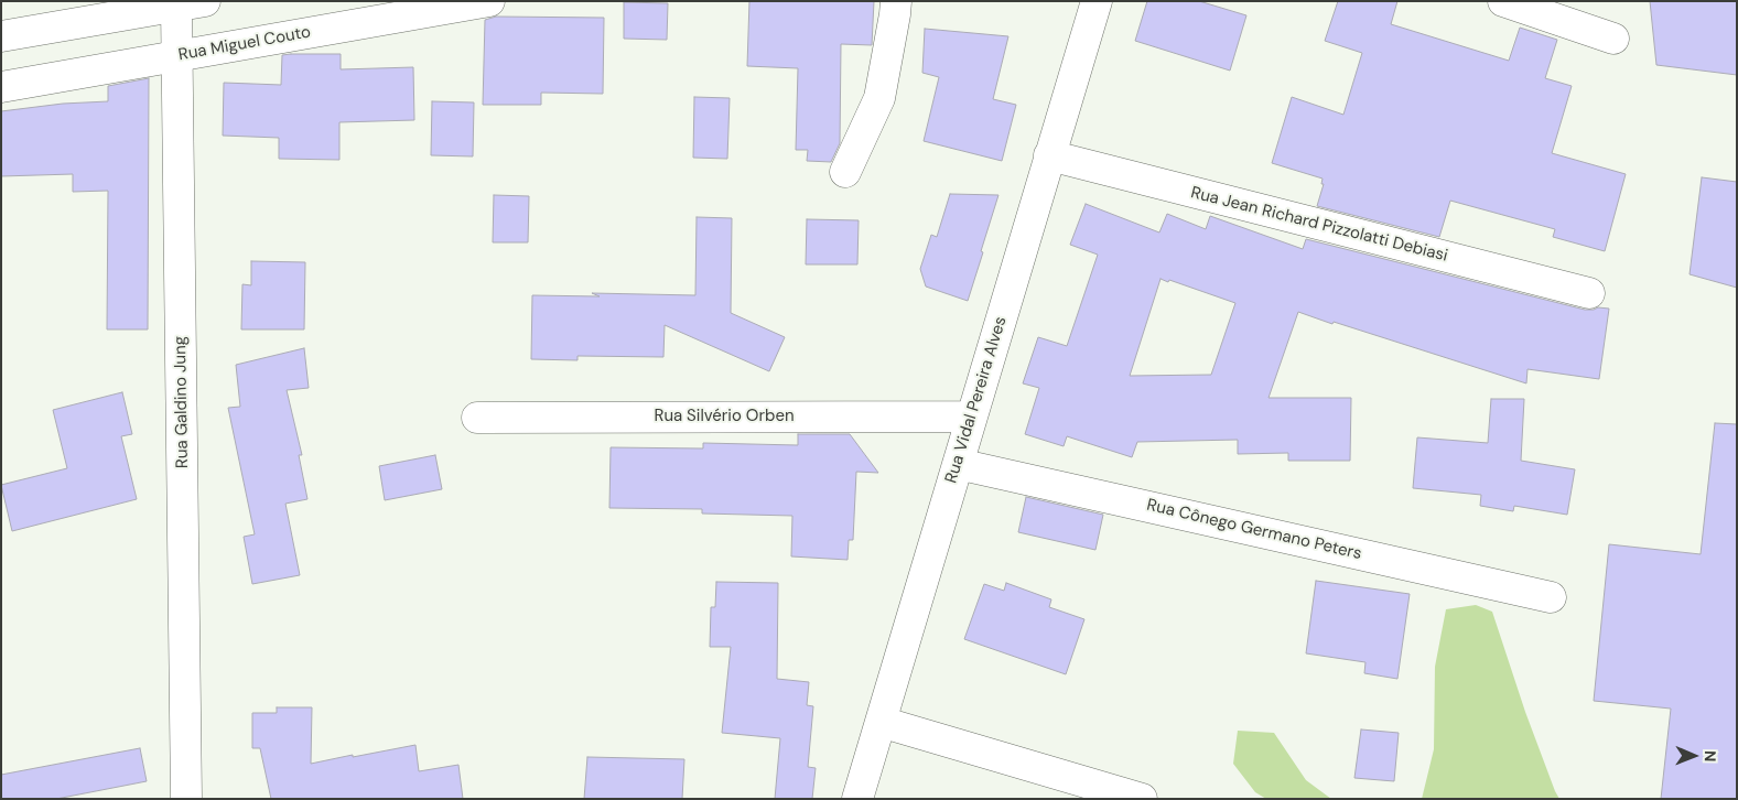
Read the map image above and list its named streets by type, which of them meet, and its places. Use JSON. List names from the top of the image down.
{
  "streets": {
    "street": [
      "Rua Miguel Couto",
      "Rua Jean Richard Pizzolatti Debiasi",
      "Rua Vidal Pereira Alves",
      "Rua Galdino Jung",
      "Rua Silvério Orben",
      "Rua Cônego Germano Peters"
    ]
  },
  "crossings": [
    ["Rua Miguel Couto", "Rua Galdino Jung"],
    ["Rua Jean Richard Pizzolatti Debiasi", "Rua Vidal Pereira Alves"],
    ["Rua Vidal Pereira Alves", "Rua Silvério Orben"],
    ["Rua Vidal Pereira Alves", "Rua Cônego Germano Peters"]
  ],
  "north": "right"
}
